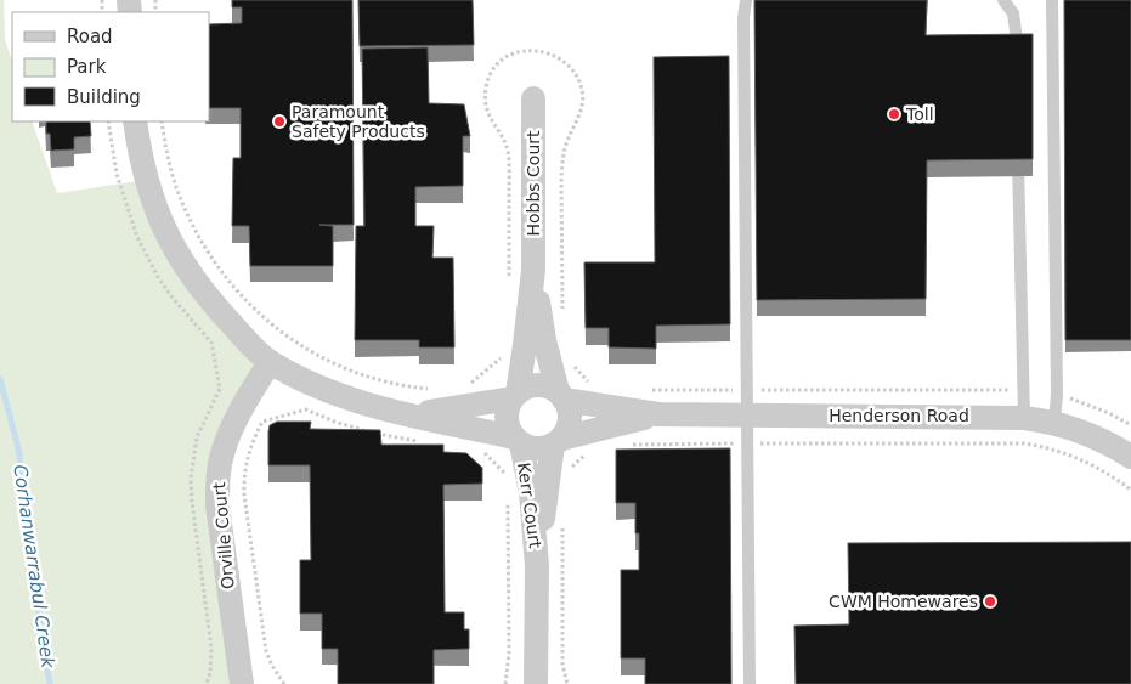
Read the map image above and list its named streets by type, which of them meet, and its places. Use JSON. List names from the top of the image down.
{
  "streets": {
    "street": [
      "Hobbs Court",
      "Henderson Road",
      "Kerr Court",
      "Orville Court"
    ]
  },
  "crossings": [
    ["Hobbs Court", "Henderson Road"],
    ["Hobbs Court", "Kerr Court"],
    ["Henderson Road", "Kerr Court"]
  ],
  "water": ["Corhanwarrabul Creek"],
  "places": ["Toll", "Paramount Safety Products", "CWM Homewares"],
  "legend": ["Road", "Park", "Building"]
}
